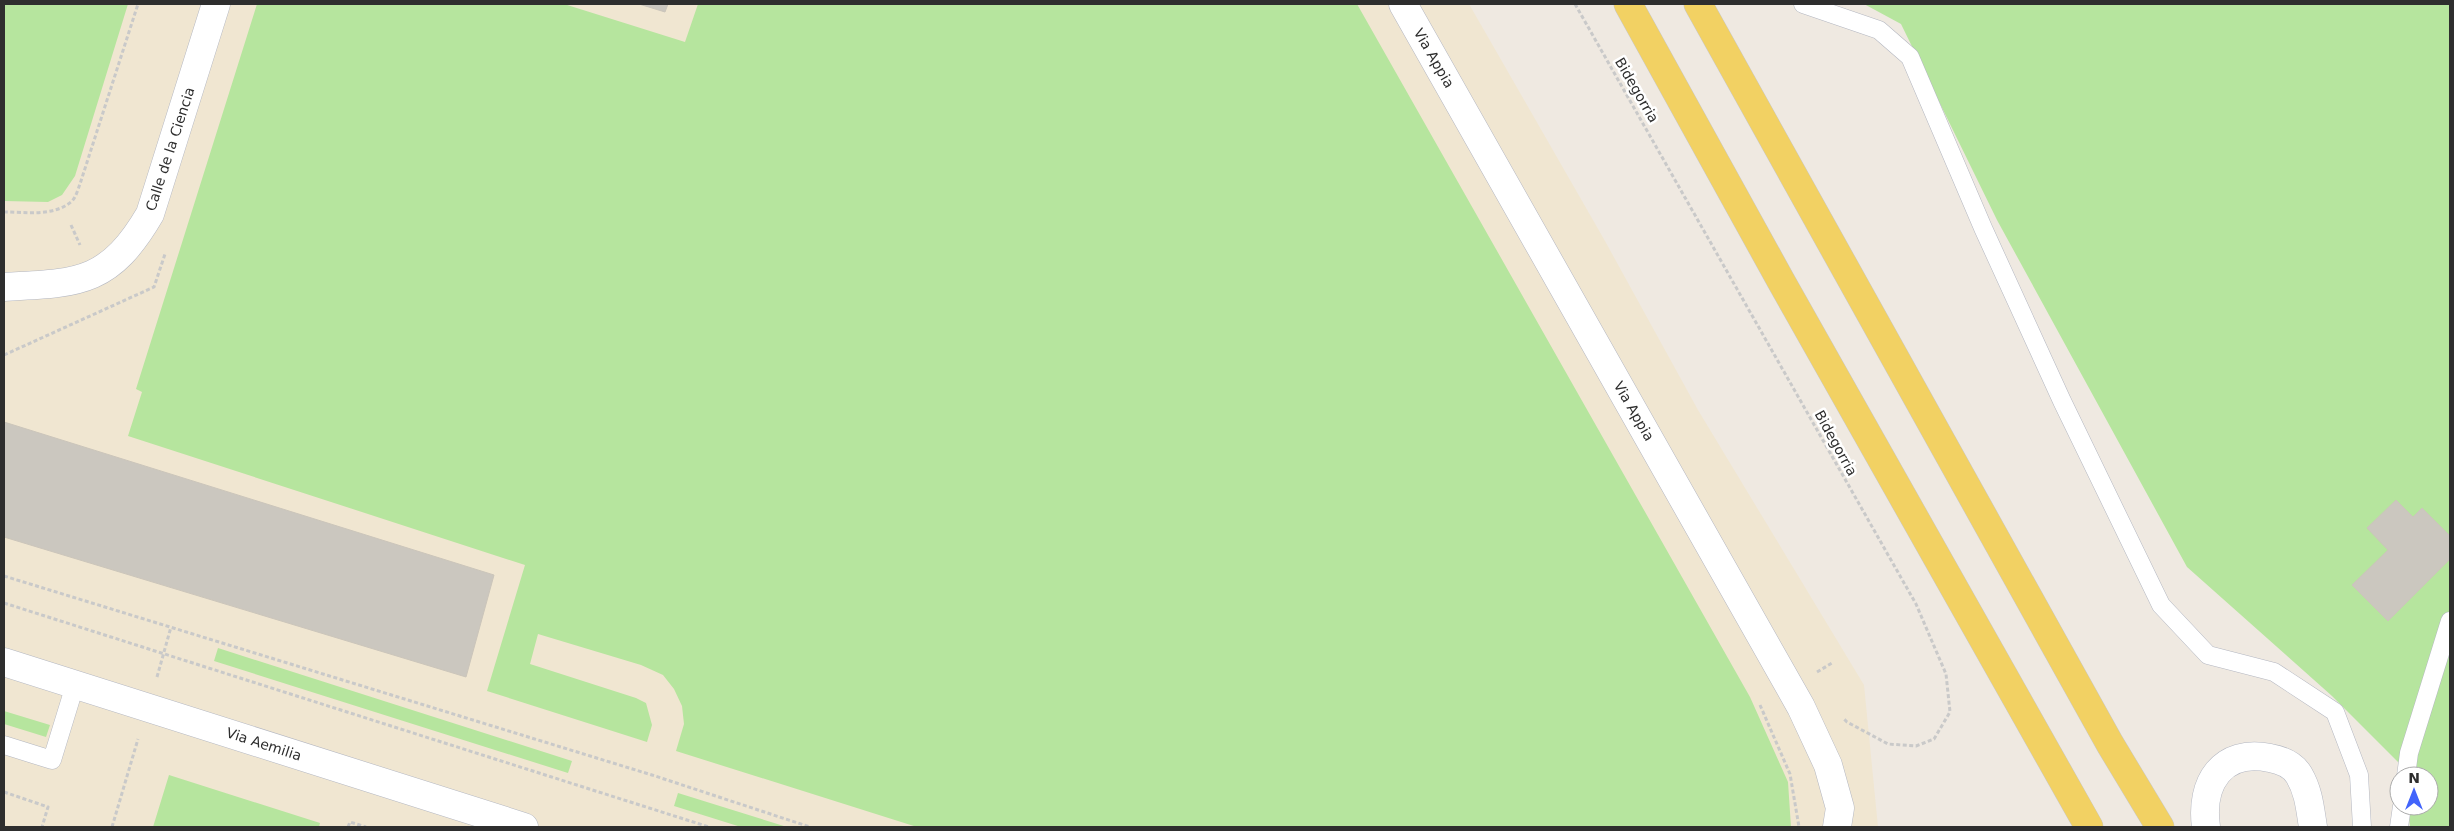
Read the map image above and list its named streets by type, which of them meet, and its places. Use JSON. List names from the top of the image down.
{
  "streets": {
    "street": ["Via Appia", "Calle de la Ciencia", "Via Aemilia"],
    "path": ["Bidegorria"]
  },
  "north": "top"
}
